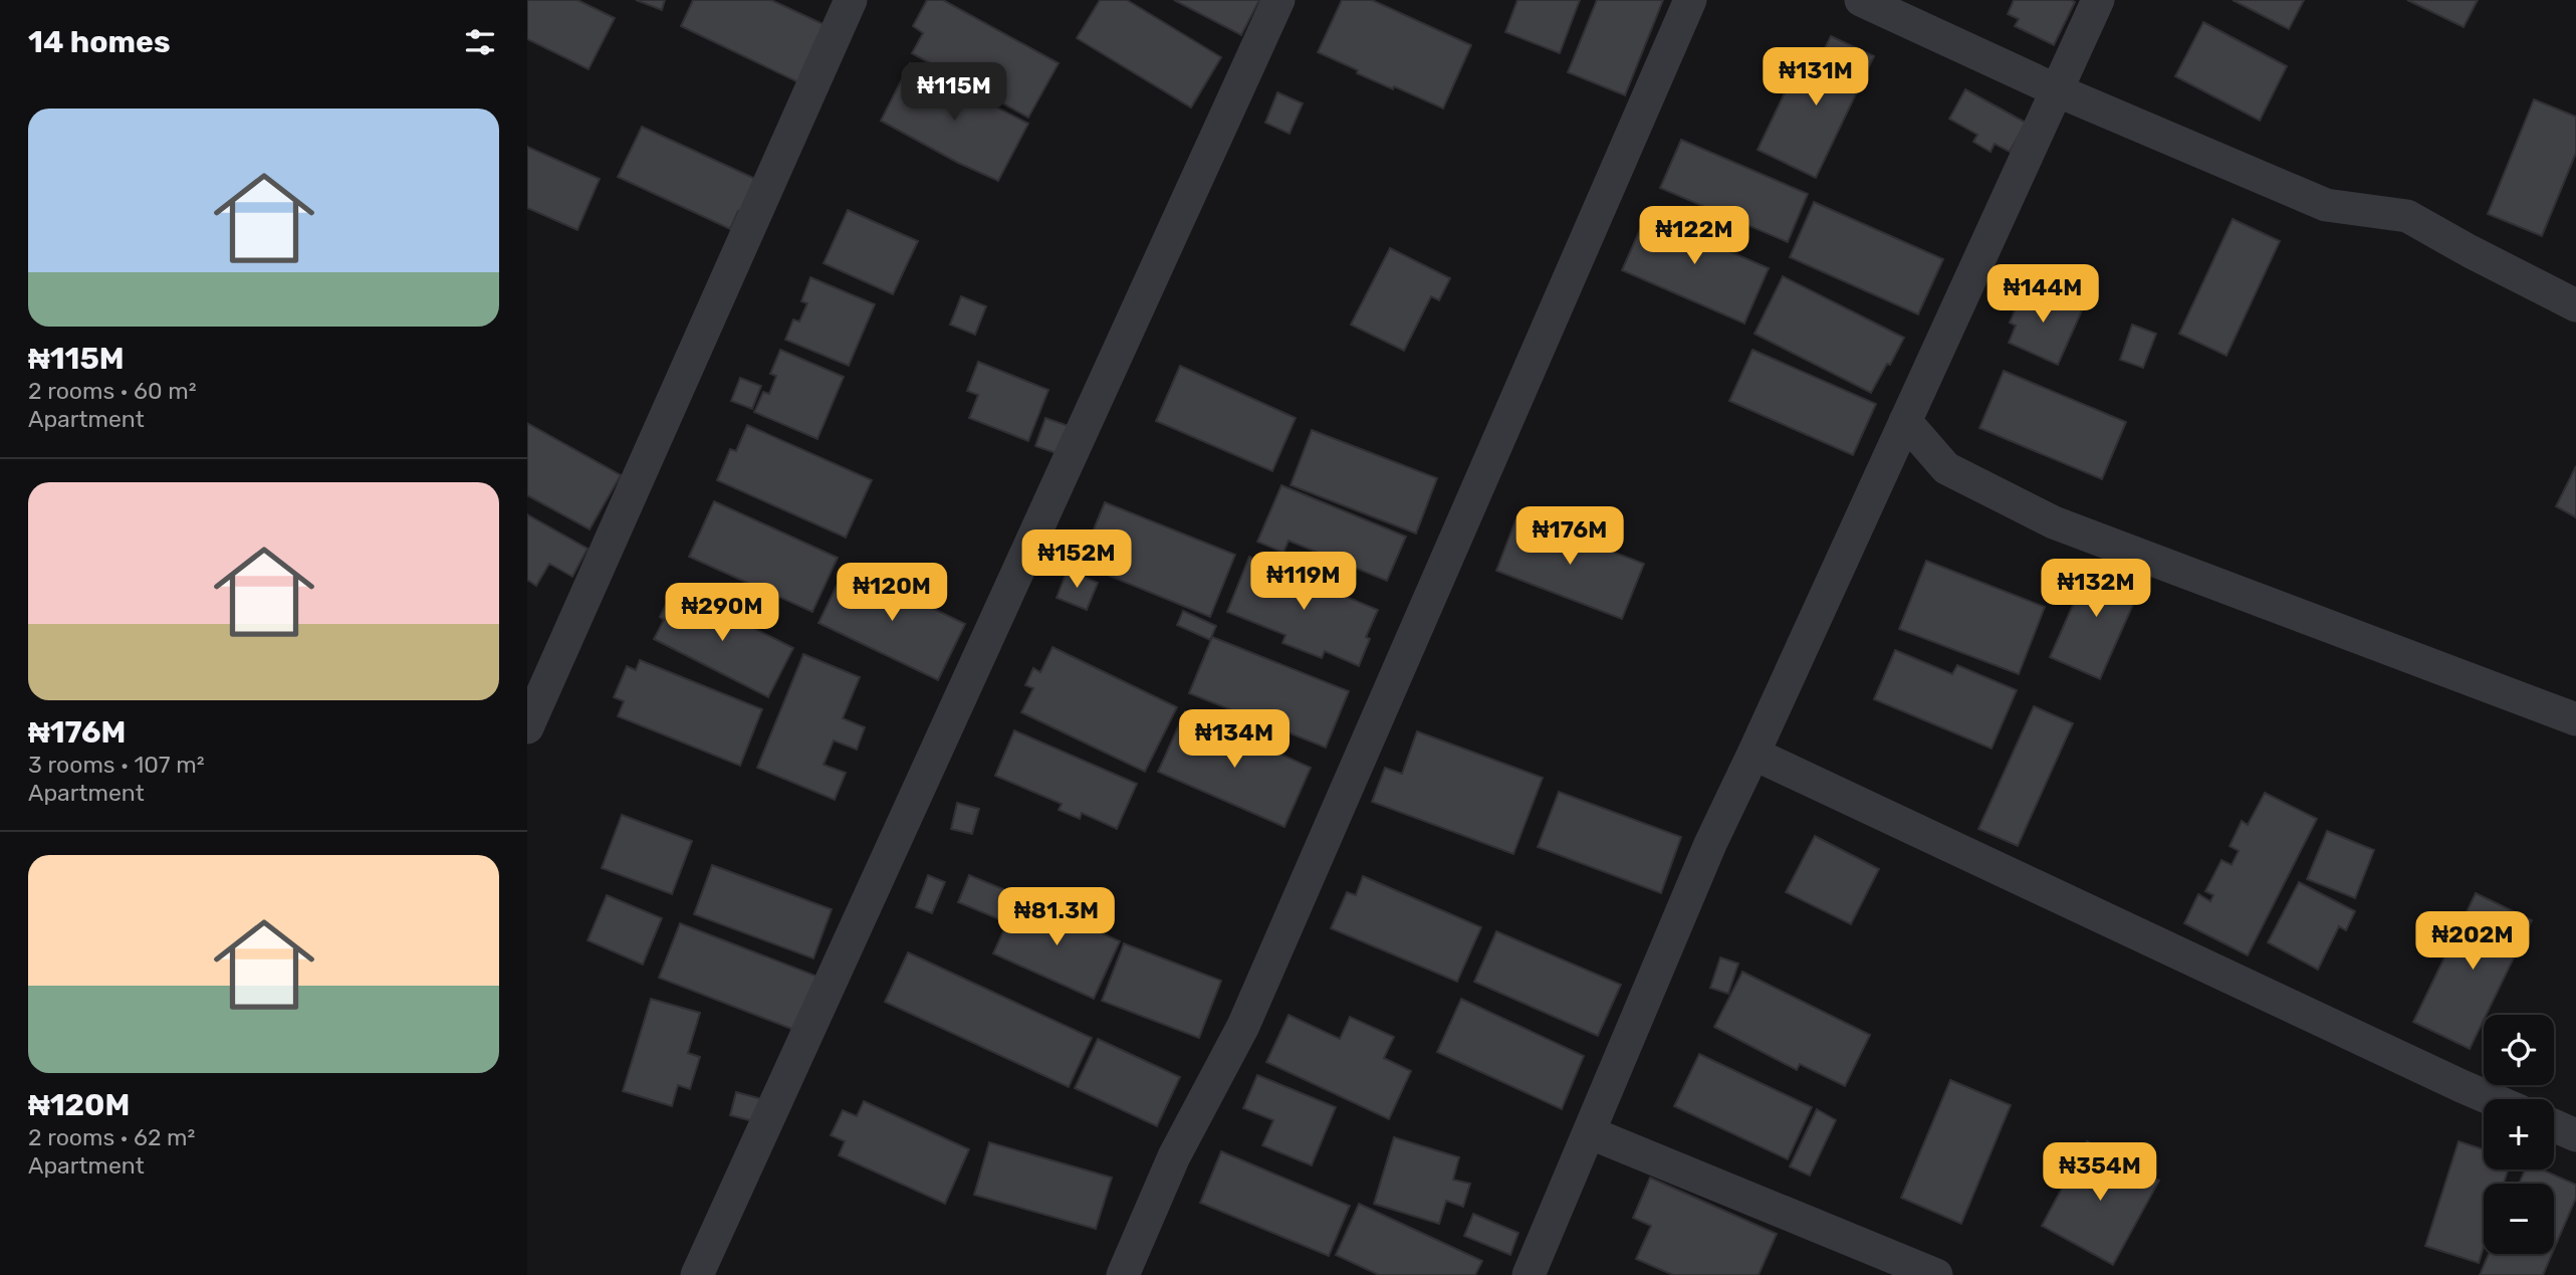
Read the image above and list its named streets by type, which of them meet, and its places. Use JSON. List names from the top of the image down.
{
  "page": {
    "heading": "14 homes",
    "price": [
      "₦131M",
      "₦115M",
      "₦122M",
      "₦144M",
      "₦176M",
      "₦152M",
      "₦119M",
      "₦132M",
      "₦120M",
      "₦290M",
      "₦134M",
      "₦81.3M",
      "₦202M",
      "₦354M"
    ],
    "list": [
      {
        "name": "₦115M",
        "note": "2 rooms · 60 m² · Apartment"
      },
      {
        "name": "₦176M",
        "note": "3 rooms · 107 m² · Apartment"
      },
      {
        "name": "₦120M",
        "note": "2 rooms · 62 m² · Apartment"
      }
    ],
    "map_buttons": ["+", "−"]
  }
}
